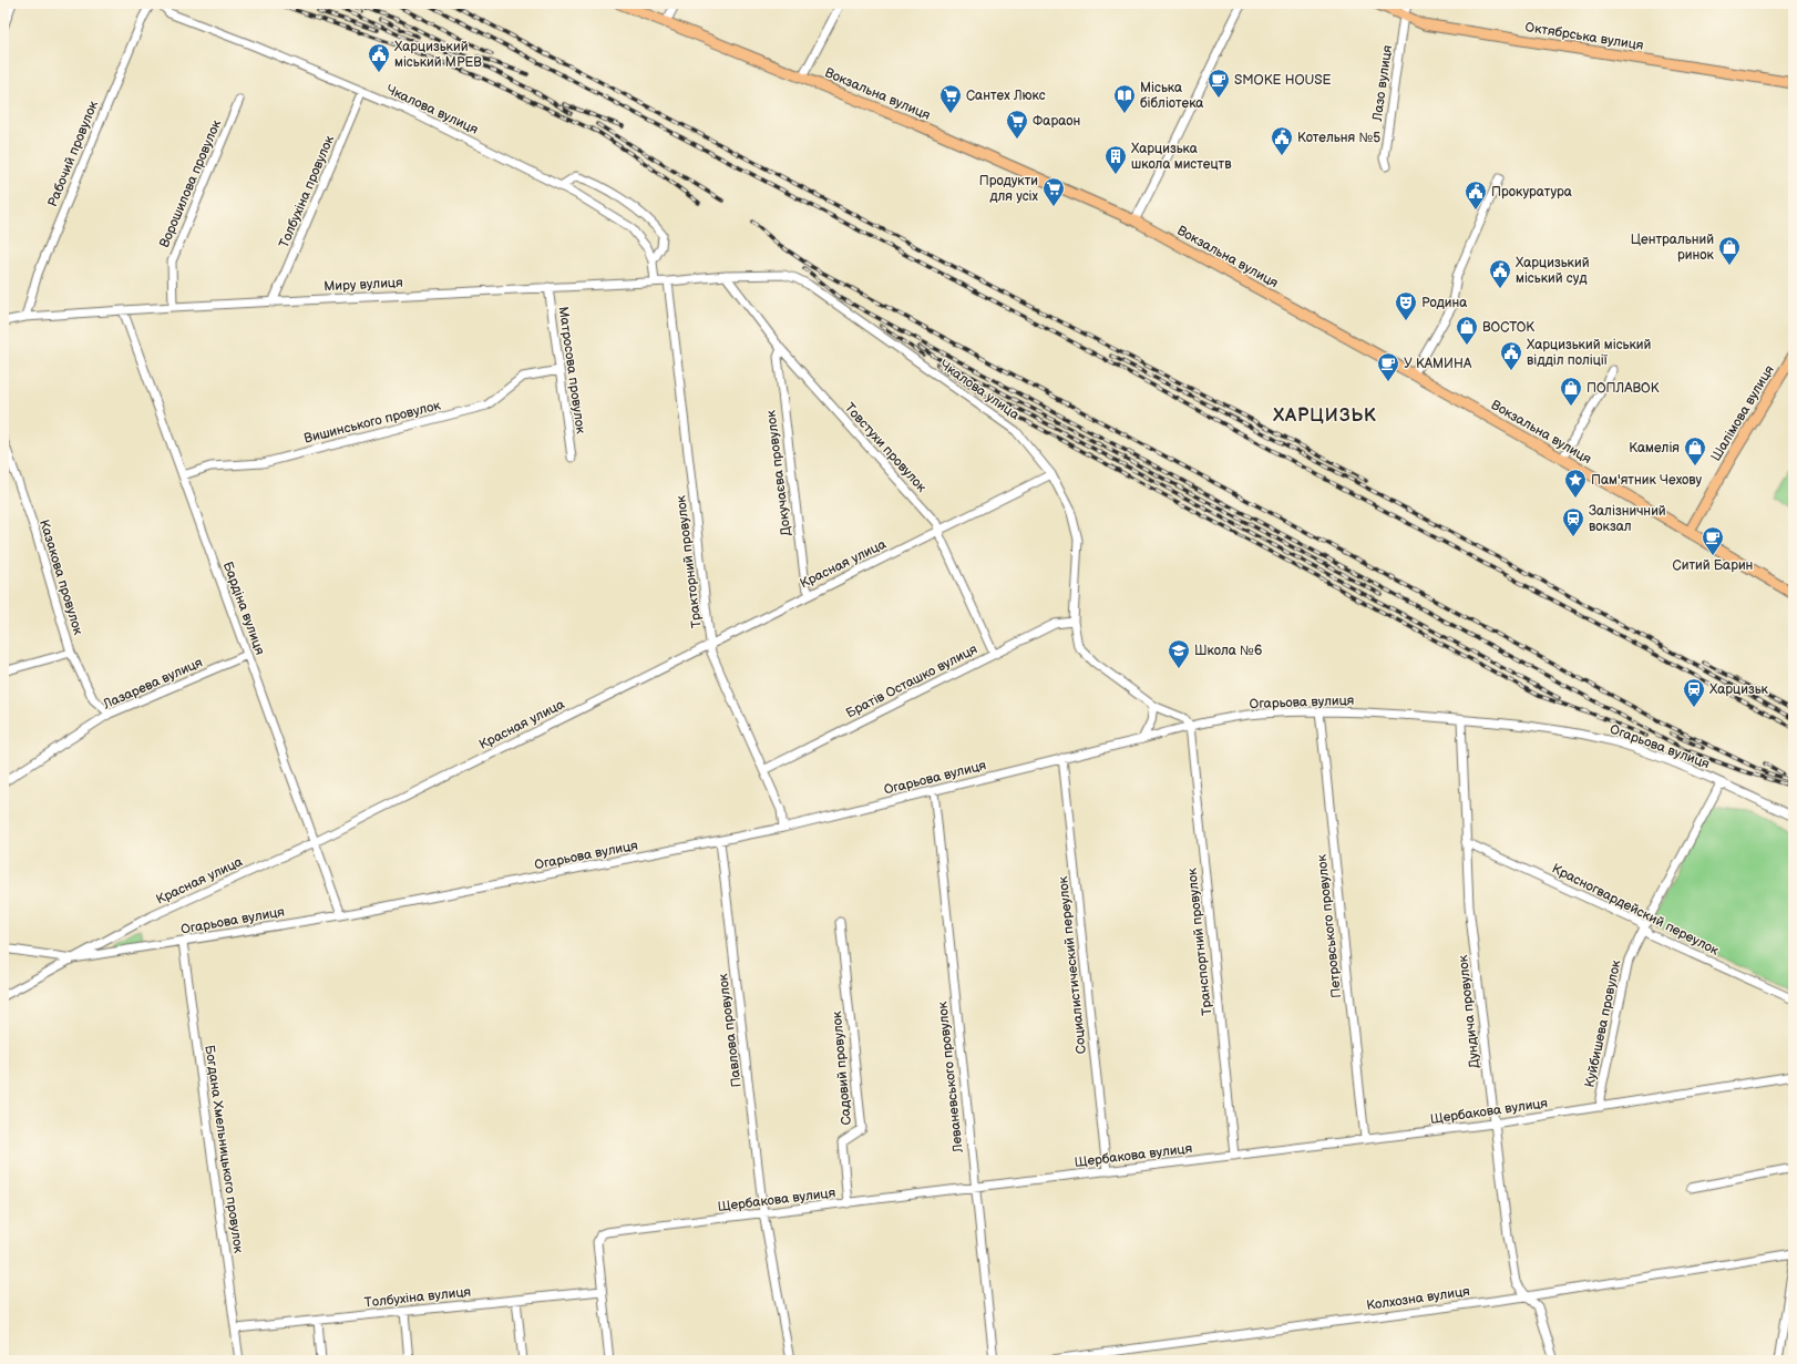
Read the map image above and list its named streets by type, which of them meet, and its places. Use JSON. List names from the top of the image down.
{
  "streets": {
    "main road": ["Октябрська вулиця", "Вокзальна вулиця", "Шалімова вулиця"],
    "street": [
      "Лазо вулиця",
      "Чкалова вулиця",
      "Рабочий провулок",
      "Ворошилова провулок",
      "Толбухіна провулок",
      "Миру вулиця",
      "Матросова провулок",
      "Чкалова улица",
      "Вишинського провулок",
      "Товстухи провулок",
      "Докучаєва провулок",
      "Тракторний провулок",
      "Красная улица",
      "Казакова провулок",
      "Бардіна вулиця",
      "Братів Осташко вулиця",
      "Лазарева вулиця",
      "Огарьова вулиця",
      "Красногвардейский переулок",
      "Петровського провулок",
      "Транспортний провулок",
      "Социалистический переулок",
      "Дундича провулок",
      "Куйбишева провулок",
      "Павлова провулок",
      "Садовий провулок",
      "Леваневського провулок",
      "Щербакова вулиця",
      "Богдана Хмельницького провулок",
      "Толбухіна вулиця",
      "Колхозна вулиця"
    ]
  },
  "crossings": [
    ["Октябрська вулиця", "Лазо вулиця"],
    ["Вокзальна вулиця", "Шалімова вулиця"],
    ["Чкалова вулиця", "Толбухіна провулок"],
    ["Чкалова вулиця", "Миру вулиця"],
    ["Рабочий провулок", "Миру вулиця"],
    ["Ворошилова провулок", "Миру вулиця"],
    ["Толбухіна провулок", "Миру вулиця"],
    ["Миру вулиця", "Матросова провулок"],
    ["Миру вулиця", "Чкалова улица"],
    ["Миру вулиця", "Товстухи провулок"],
    ["Миру вулиця", "Тракторний провулок"],
    ["Миру вулиця", "Бардіна вулиця"],
    ["Матросова провулок", "Вишинського провулок"],
    ["Чкалова улица", "Товстухи провулок"],
    ["Чкалова улица", "Красная улица"],
    ["Чкалова улица", "Братів Осташко вулиця"],
    ["Чкалова улица", "Огарьова вулиця"],
    ["Чкалова улица", "Транспортний провулок"],
    ["Вишинського провулок", "Бардіна вулиця"],
    ["Товстухи провулок", "Докучаєва провулок"],
    ["Товстухи провулок", "Красная улица"],
    ["Товстухи провулок", "Братів Осташко вулиця"],
    ["Докучаєва провулок", "Красная улица"],
    ["Тракторний провулок", "Красная улица"],
    ["Тракторний провулок", "Братів Осташко вулиця"],
    ["Тракторний провулок", "Огарьова вулиця"],
    ["Красная улица", "Бардіна вулиця"],
    ["Красная улица", "Огарьова вулиця"],
    ["Казакова провулок", "Лазарева вулиця"],
    ["Бардіна вулиця", "Лазарева вулиця"],
    ["Бардіна вулиця", "Огарьова вулиця"],
    ["Огарьова вулиця", "Петровського провулок"],
    ["Огарьова вулиця", "Транспортний провулок"],
    ["Огарьова вулиця", "Социалистический переулок"],
    ["Огарьова вулиця", "Дундича провулок"],
    ["Огарьова вулиця", "Куйбишева провулок"],
    ["Огарьова вулиця", "Павлова провулок"],
    ["Огарьова вулиця", "Леваневського провулок"],
    ["Огарьова вулиця", "Богдана Хмельницького провулок"],
    ["Красногвардейский переулок", "Дундича провулок"],
    ["Красногвардейский переулок", "Куйбишева провулок"],
    ["Петровського провулок", "Щербакова вулиця"],
    ["Транспортний провулок", "Щербакова вулиця"],
    ["Социалистический переулок", "Щербакова вулиця"],
    ["Дундича провулок", "Щербакова вулиця"],
    ["Дундича провулок", "Колхозна вулиця"],
    ["Куйбишева провулок", "Щербакова вулиця"],
    ["Павлова провулок", "Щербакова вулиця"],
    ["Садовий провулок", "Щербакова вулиця"],
    ["Леваневського провулок", "Щербакова вулиця"],
    ["Щербакова вулиця", "Толбухіна вулиця"],
    ["Богдана Хмельницького провулок", "Толбухіна вулиця"]
  ],
  "districts": ["ХАРЦИЗЬК"],
  "places": {
    "public building": [
      "Харцизький міський МРЕВ",
      "Котельня №5",
      "Прокуратура",
      "Харцизький міський суд",
      "Харцизький міський відділ поліції"
    ],
    "cafe": ["SMOKE HOUSE", "У КАМИНА", "Ситий Барин"],
    "supermarket": ["Сантех Люкс", "Фараон", "Продукти для усіх"],
    "library": ["Міська бібліотека"],
    "building": ["Харцизька школа мистецтв"],
    "shop": [
      "Центральний ринок",
      "ВОСТОК",
      "ПОПЛАВОК",
      "Камелія"
    ],
    "theatre": ["Родина"],
    "place": ["Пам'ятник Чехову"],
    "station": ["Залізничний вокзал", "Харцизьк"],
    "school or university": ["Школа №6"]
  }
}
